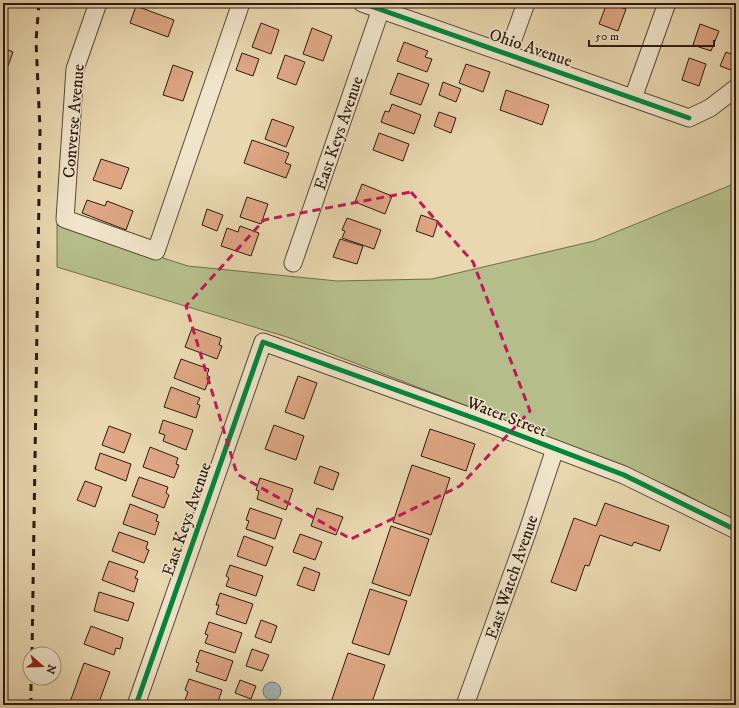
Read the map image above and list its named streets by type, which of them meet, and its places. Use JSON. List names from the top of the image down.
{
  "streets": {
    "street": [
      "Ohio Avenue",
      "Converse Avenue",
      "East Keys Avenue",
      "Water Street",
      "East Watch Avenue"
    ]
  },
  "crossings": [
    ["Ohio Avenue", "East Keys Avenue"],
    ["East Keys Avenue", "Water Street"],
    ["Water Street", "East Watch Avenue"]
  ],
  "scale_bar": "50 m",
  "north": "right"
}
